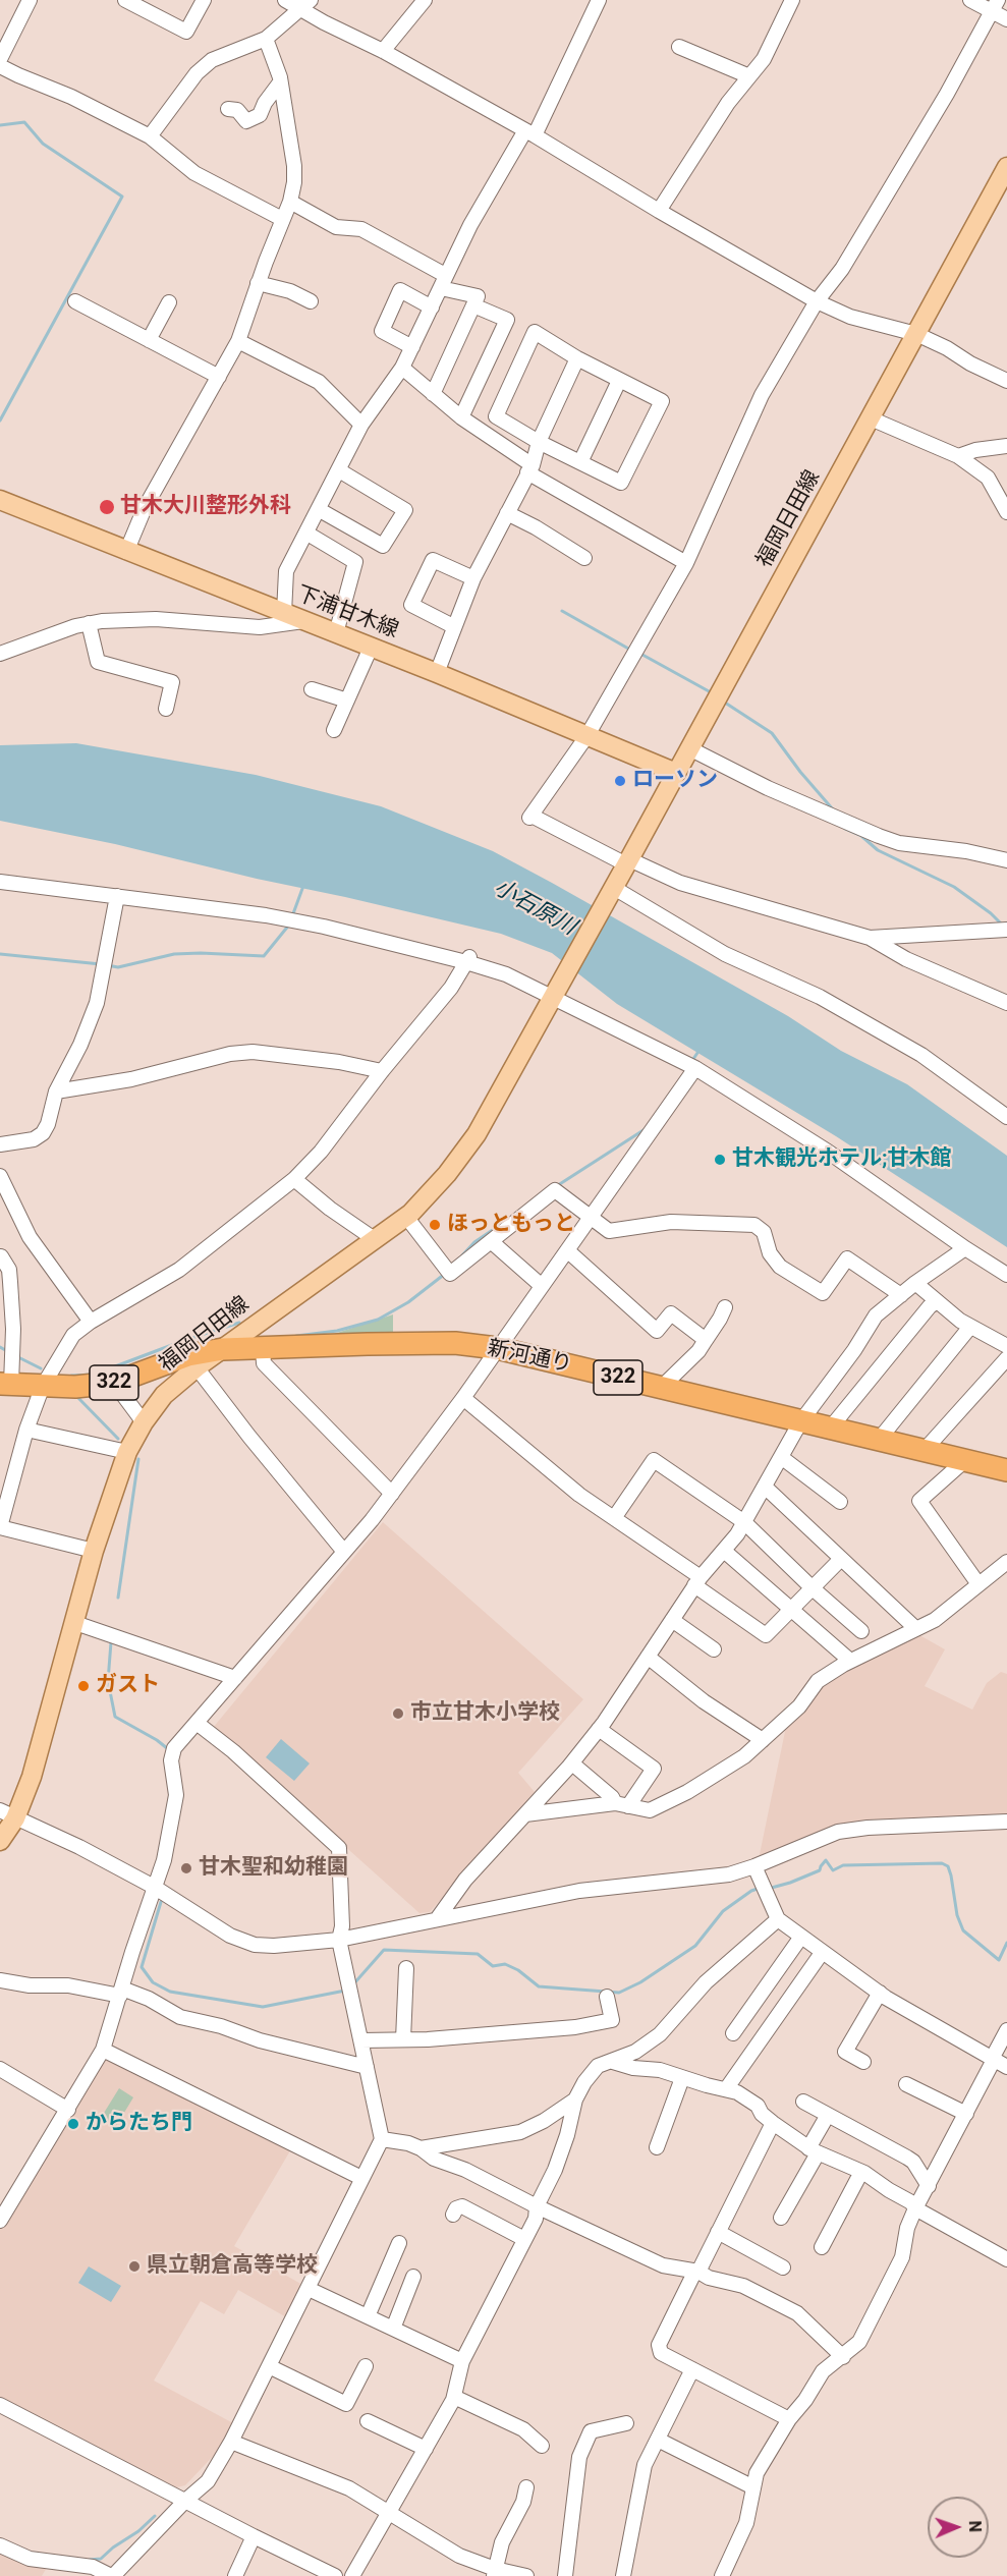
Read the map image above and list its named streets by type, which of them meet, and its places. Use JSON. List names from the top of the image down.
{
  "streets": {
    "highway": ["新河通り", "322"],
    "main road": ["福岡日田線", "下浦甘木線"]
  },
  "crossings": [
    ["福岡日田線", "下浦甘木線"],
    ["福岡日田線", "新河通り"],
    ["福岡日田線", "322"],
    ["新河通り", "322"]
  ],
  "water": ["小石原川"],
  "places": [
    "甘木大川整形外科",
    "ローソン",
    "甘木観光ホテル;甘木館",
    "ほっともっと",
    "ガスト",
    "市立甘木小学校",
    "甘木聖和幼稚園",
    "からたち門",
    "県立朝倉高等学校"
  ],
  "north": "right"
}
